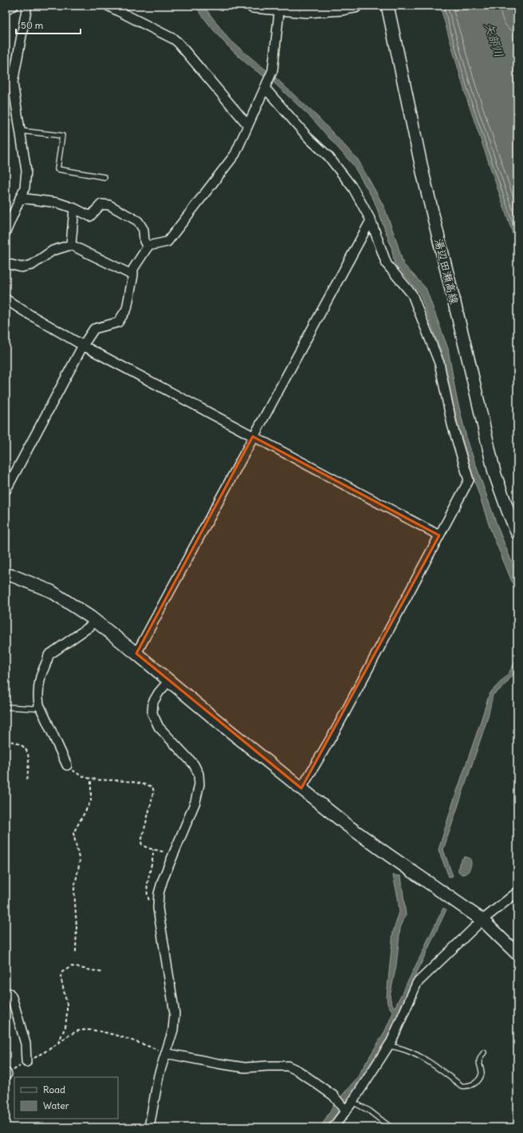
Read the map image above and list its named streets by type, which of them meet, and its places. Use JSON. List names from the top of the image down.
{
  "streets": {
    "street": ["湯辺田瀬高線"]
  },
  "water": ["矢部川"],
  "legend": ["Road", "Water"],
  "scale_bar": "50 m"
}
